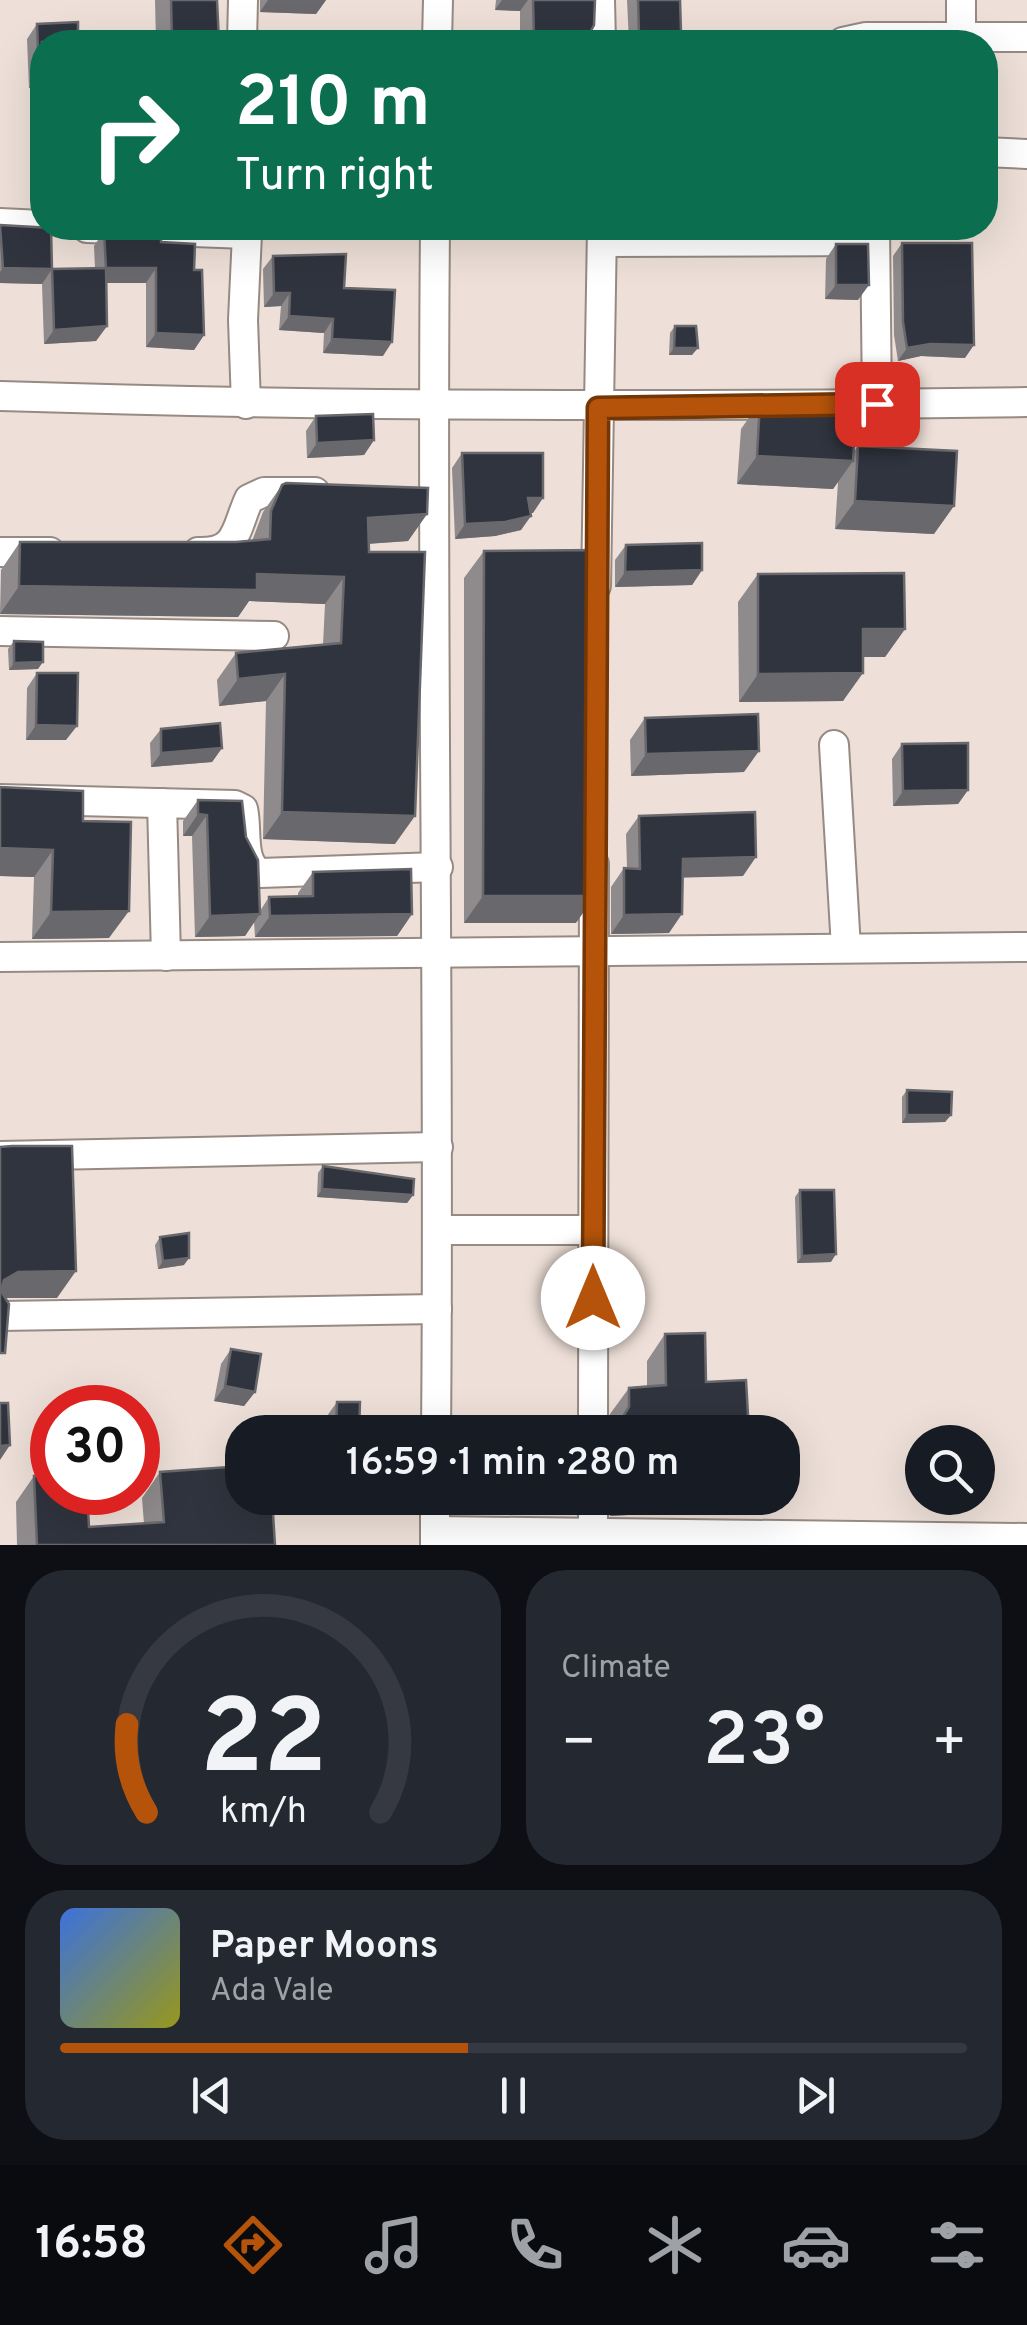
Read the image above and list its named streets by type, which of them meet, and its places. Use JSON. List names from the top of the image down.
{
  "page": {
    "turn": ["210 m", "Turn right"],
    "limit": "30",
    "trip": "16:59 · 1 min · 280 m",
    "tile": "Climate",
    "heat": ["−", "23°", "+"],
    "song": ["Paper Moons", "Ada Vale"],
    "tabs": "16:58",
    "gauge": ["22", "km/h"]
  }
}
